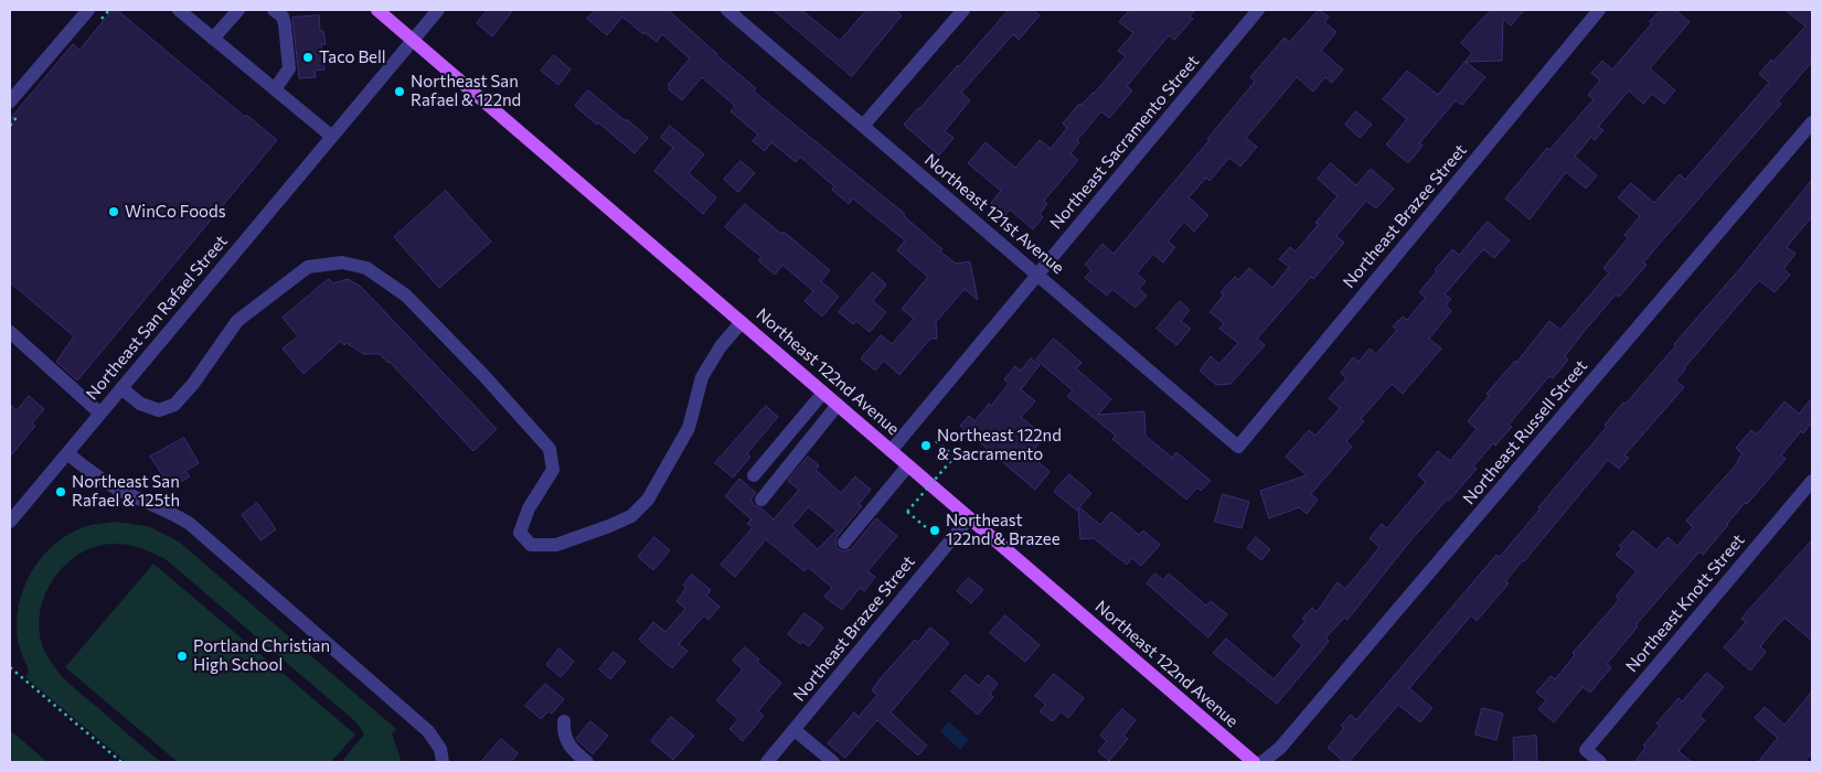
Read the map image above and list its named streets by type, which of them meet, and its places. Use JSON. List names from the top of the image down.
{
  "streets": {
    "main road": ["Northeast 122nd Avenue"],
    "street": [
      "Northeast Sacramento Street",
      "Northeast 121st Avenue",
      "Northeast Brazee Street",
      "Northeast San Rafael Street",
      "Northeast Russell Street",
      "Northeast Knott Street"
    ]
  },
  "crossings": [
    ["Northeast Sacramento Street", "Northeast 121st Avenue"],
    ["Northeast Sacramento Street", "Northeast 122nd Avenue"],
    ["Northeast 121st Avenue", "Northeast Brazee Street"],
    ["Northeast Brazee Street", "Northeast 122nd Avenue"],
    ["Northeast San Rafael Street", "Northeast 122nd Avenue"]
  ],
  "places": [
    "Taco Bell",
    "Northeast San Rafael & 122nd",
    "WinCo Foods",
    "Northeast 122nd & Sacramento",
    "Northeast San Rafael & 125th",
    "Northeast 122nd & Brazee",
    "Portland Christian High School"
  ]
}
